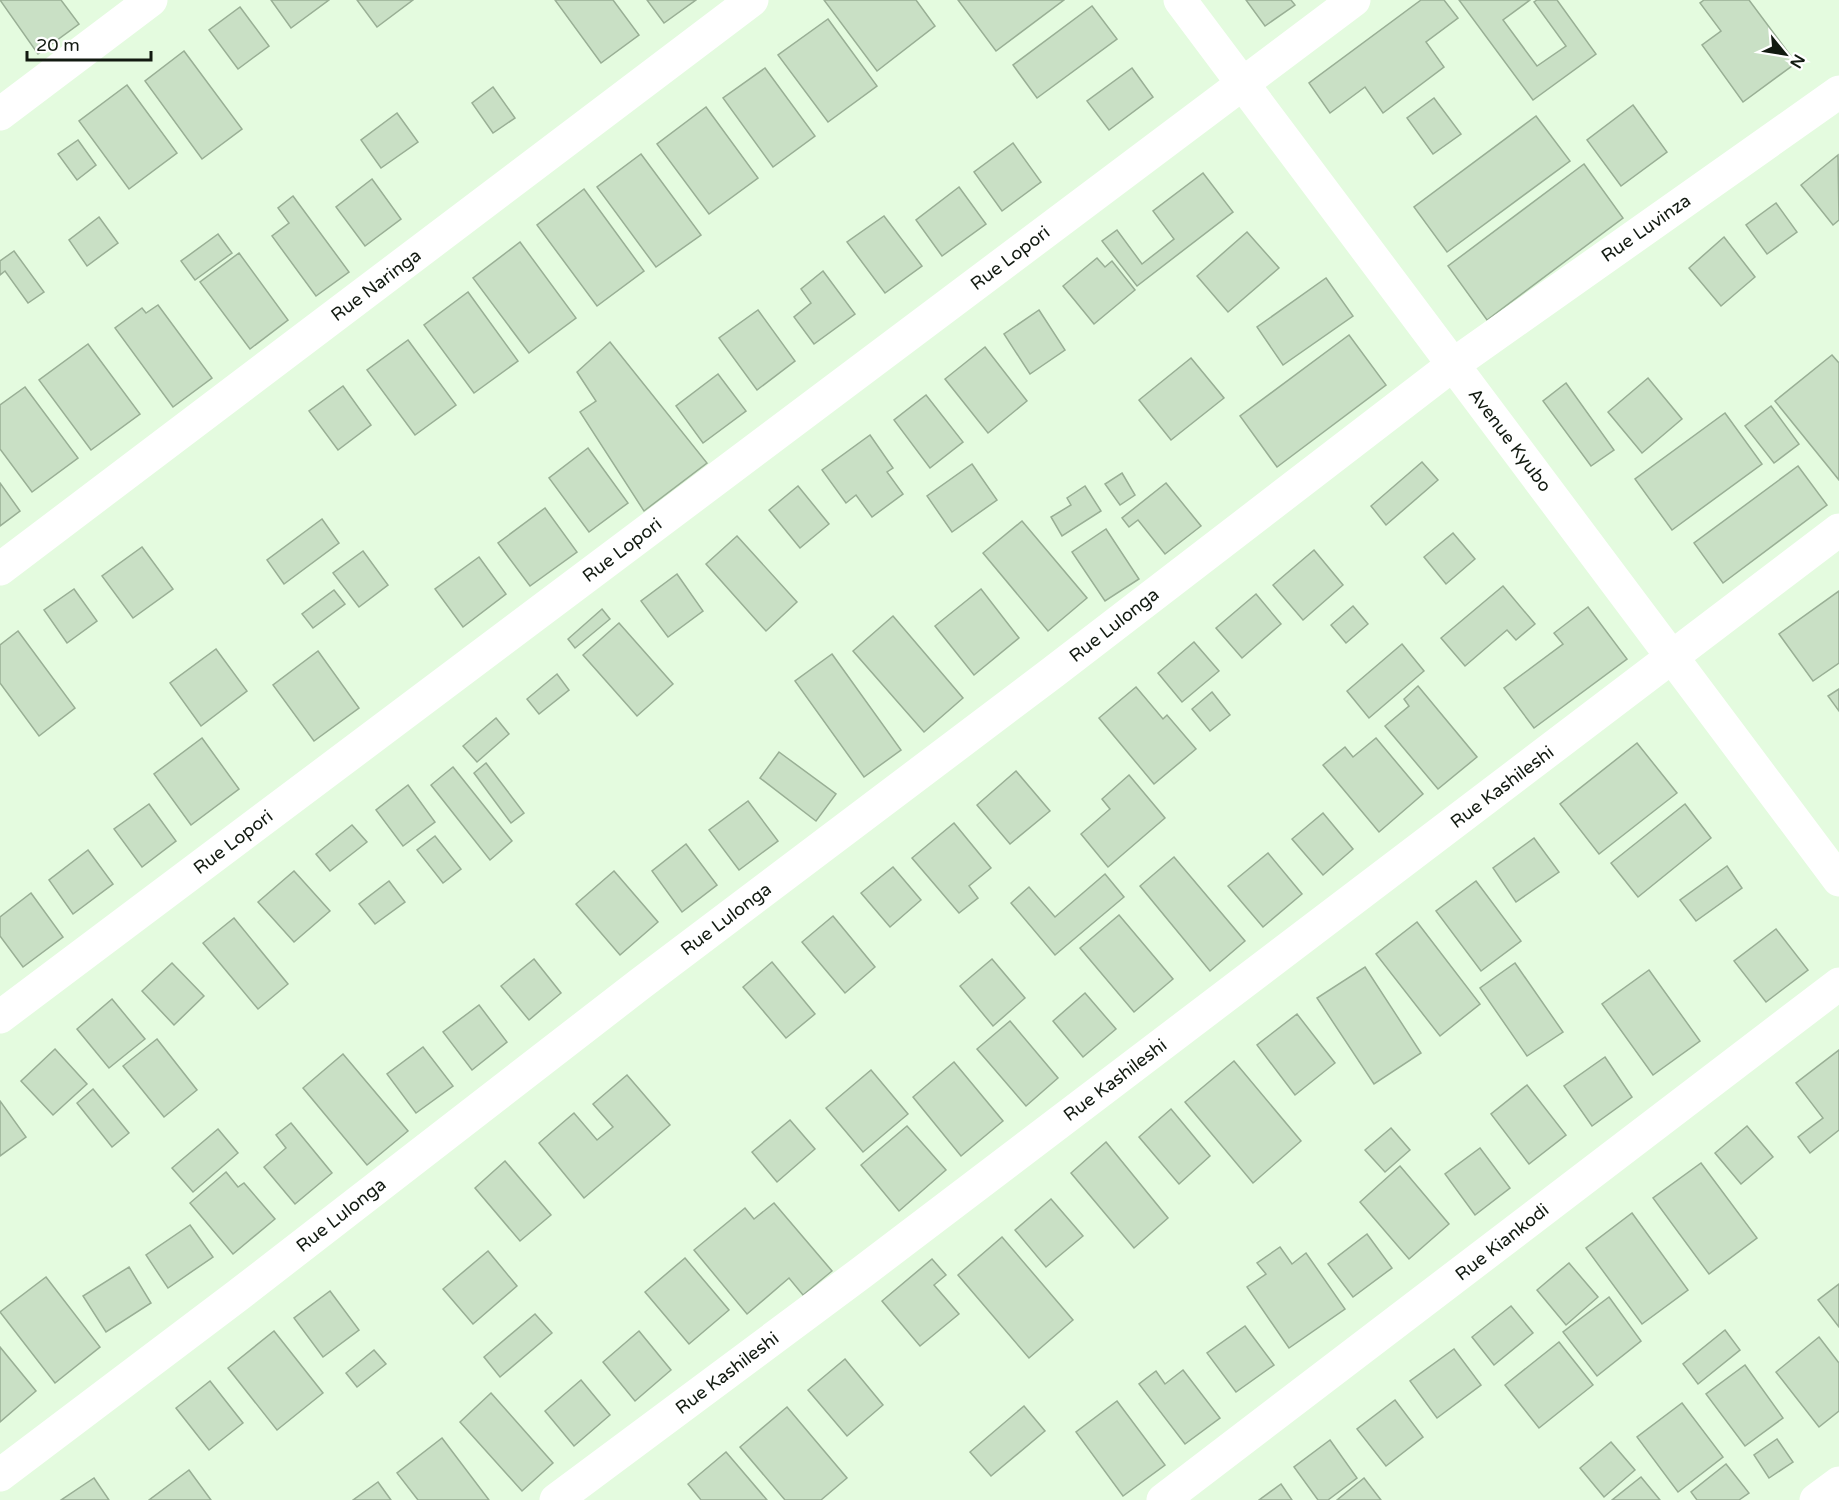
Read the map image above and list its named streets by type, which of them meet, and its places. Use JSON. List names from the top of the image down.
{
  "streets": {
    "street": [
      "Rue Luvinza",
      "Rue Lopori",
      "Rue Naringa",
      "Avenue Kyubo",
      "Rue Lulonga",
      "Rue Kashileshi",
      "Rue Kiankodi"
    ]
  },
  "crossings": [
    ["Rue Luvinza", "Avenue Kyubo"],
    ["Rue Luvinza", "Rue Lulonga"],
    ["Rue Lopori", "Avenue Kyubo"],
    ["Avenue Kyubo", "Rue Lulonga"],
    ["Avenue Kyubo", "Rue Kashileshi"]
  ],
  "scale_bar": "20 m",
  "north": "bottom right"
}
